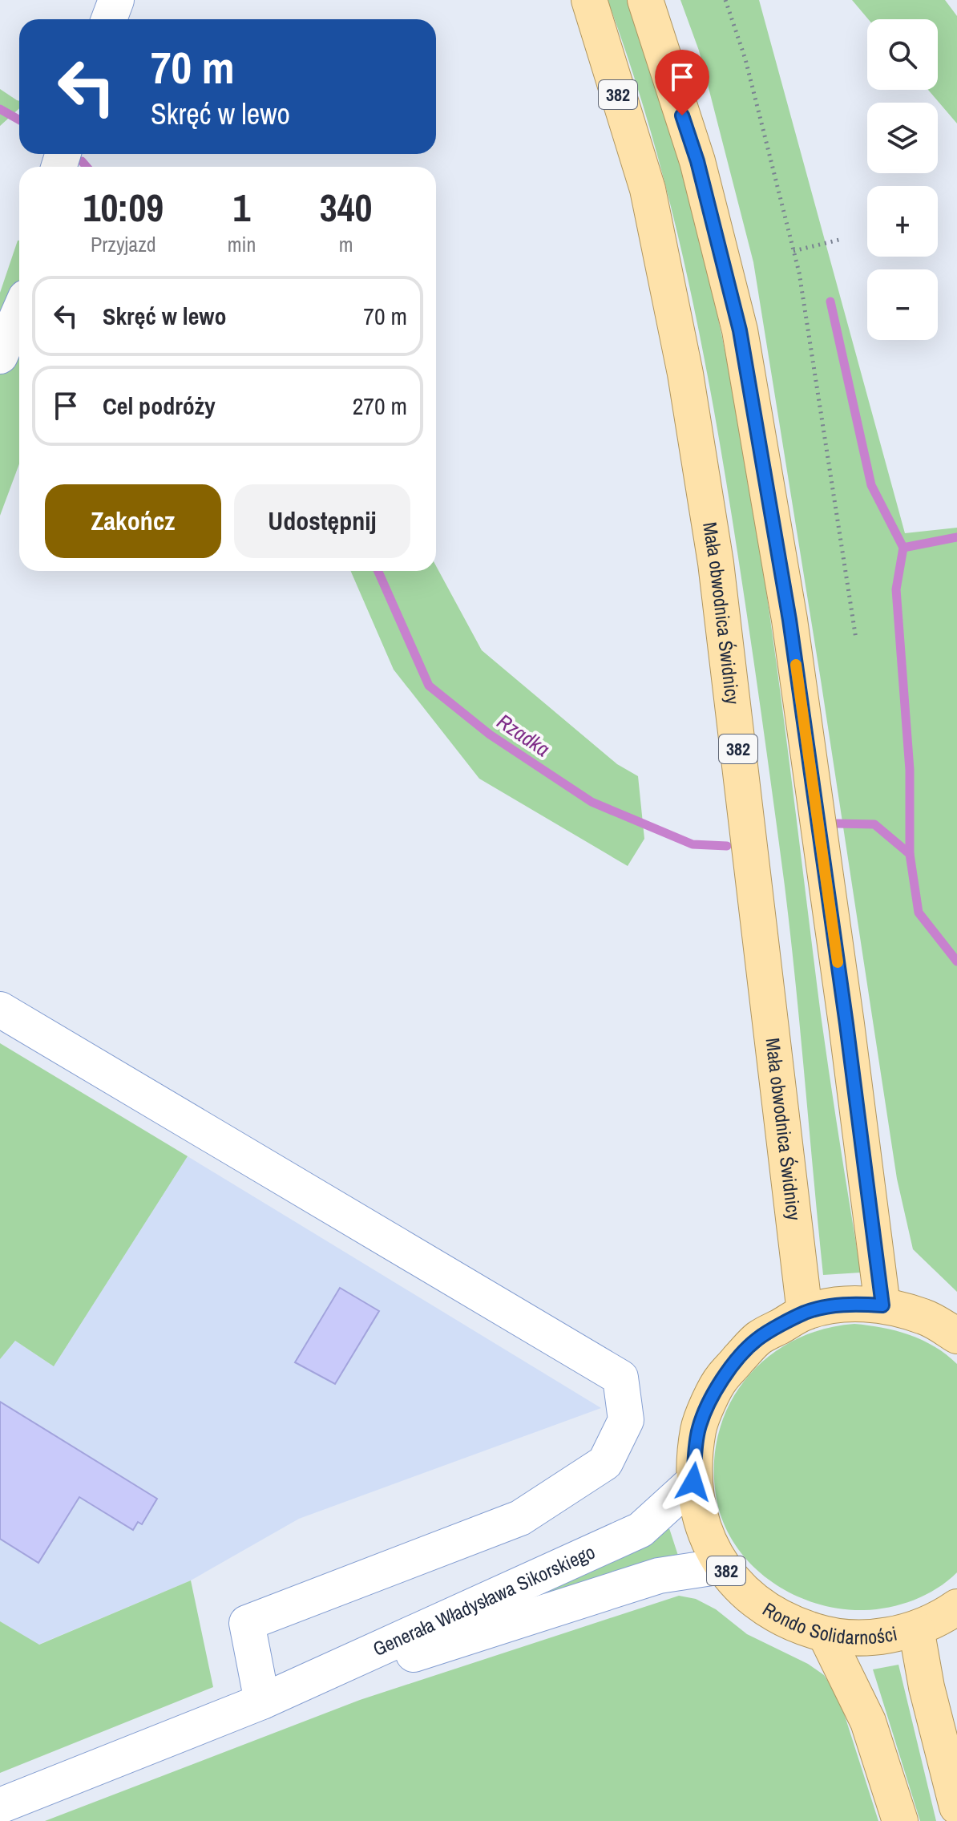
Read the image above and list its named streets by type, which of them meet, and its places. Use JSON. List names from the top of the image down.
{
  "streets": {
    "main road": ["382", "Mała obwodnica Świdnicy", "Rondo Solidarności"],
    "street": ["Generała Władysława Sikorskiego"]
  },
  "crossings": [
    ["Mała obwodnica Świdnicy", "Rondo Solidarności"],
    ["Generała Władysława Sikorskiego", "Rondo Solidarności"]
  ],
  "water": ["Rzadka"],
  "page": {
    "map_buttons": ["+", "−"],
    "turn": ["70 m", "Skręć w lewo"],
    "eta": [
      "10:09",
      "Przyjazd",
      "1",
      "min",
      "340",
      "m"
    ],
    "list": [
      {
        "name": "Skręć w lewo",
        "value": "70 m"
      },
      {
        "name": "Cel podróży",
        "value": "270 m"
      }
    ],
    "buttons": ["Zakończ", "Udostępnij"]
  }
}
